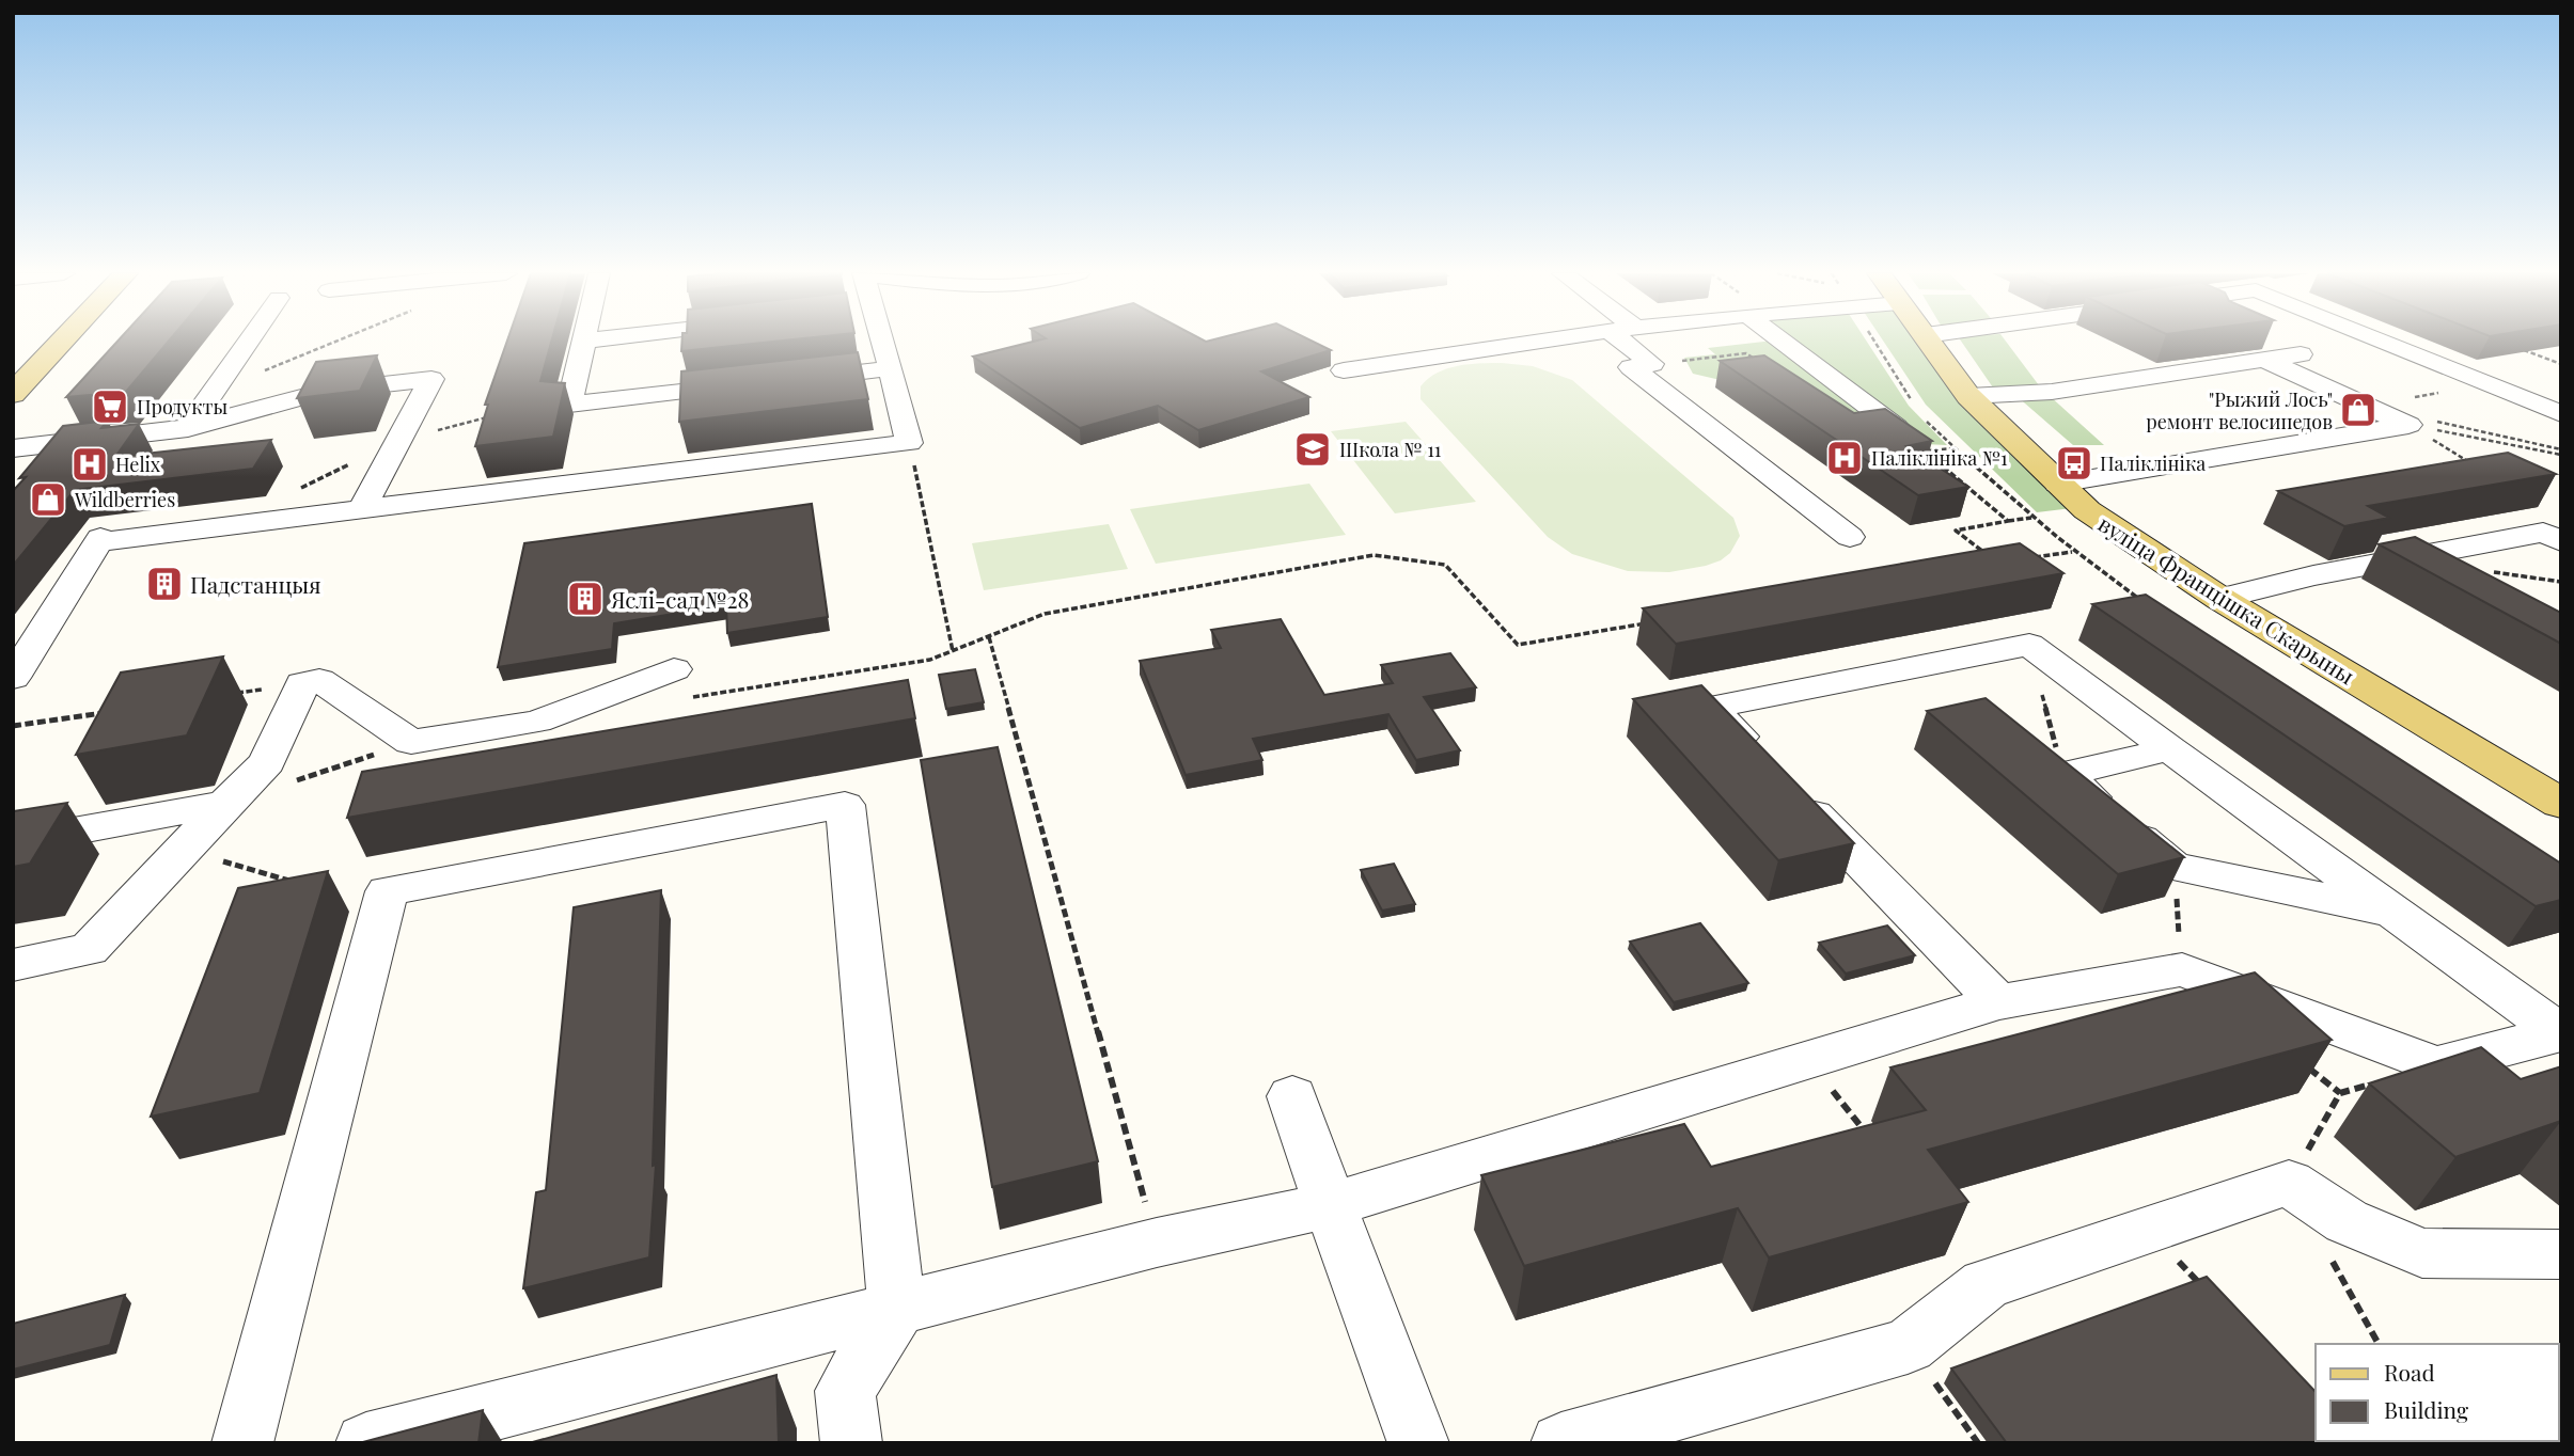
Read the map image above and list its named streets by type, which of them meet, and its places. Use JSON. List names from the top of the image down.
{
  "streets": {
    "main road": ["вуліца Францішка Скарыны"]
  },
  "places": {
    "supermarket": ["Продукты"],
    "shop": ["\"Рыжий Лось\" ремонт велосипедов", "Wildberries"],
    "school or university": ["Школа № 11"],
    "hospital": ["Паліклініка №1", "Helix"],
    "bus stop": ["Паліклініка"],
    "building": ["Падстанцыя", "Яслі-сад №28"]
  },
  "legend": ["Road", "Building"]
}
